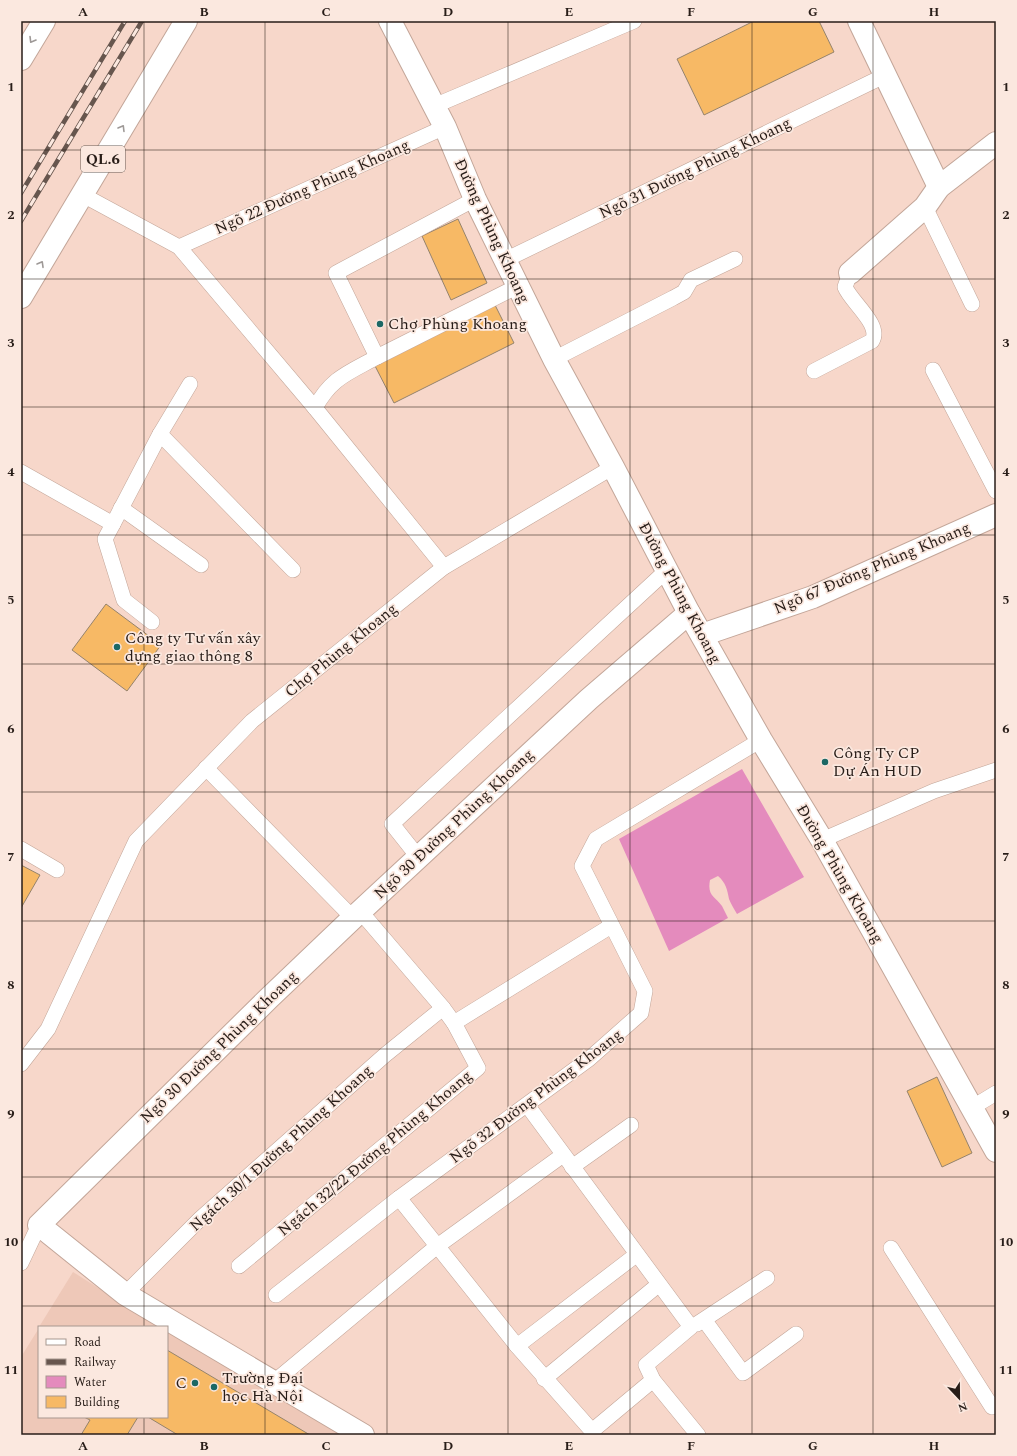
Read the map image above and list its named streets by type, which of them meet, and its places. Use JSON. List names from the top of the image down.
{
  "streets": {
    "main road": [
      "QL.6",
      "Đường Phùng Khoang",
      "Ngõ 67 Đường Phùng Khoang",
      "Ngõ 30 Đường Phùng Khoang"
    ],
    "lane": [
      "Ngõ 31 Đường Phùng Khoang",
      "Ngõ 22 Đường Phùng Khoang",
      "Chợ Phùng Khoang",
      "Ngõ 32 Đường Phùng Khoang",
      "Ngách 30/1 Đường Phùng Khoang",
      "Ngách 32/22 Đường Phùng Khoang"
    ]
  },
  "crossings": [
    ["Ngõ 31 Đường Phùng Khoang", "Đường Phùng Khoang"],
    ["Ngõ 22 Đường Phùng Khoang", "Đường Phùng Khoang"],
    ["Đường Phùng Khoang", "Ngõ 67 Đường Phùng Khoang"],
    ["Đường Phùng Khoang", "Chợ Phùng Khoang"],
    ["Đường Phùng Khoang", "Ngõ 30 Đường Phùng Khoang"],
    ["Đường Phùng Khoang", "Ngõ 32 Đường Phùng Khoang"]
  ],
  "places": [
    "Chợ Phùng Khoang",
    "Công ty Tư vấn xây dựng giao thông 8",
    "Công Ty CP Dự Án HUD",
    "C",
    "Trường Đại học Hà Nội"
  ],
  "legend": [
    "Road",
    "Railway",
    "Water",
    "Building"
  ],
  "north": "bottom",
  "grid": {
    "columns": [
      "A",
      "B",
      "C",
      "D",
      "E",
      "F",
      "G",
      "H"
    ],
    "rows": [
      "1",
      "2",
      "3",
      "4",
      "5",
      "6",
      "7",
      "8",
      "9",
      "10",
      "11"
    ]
  }
}
